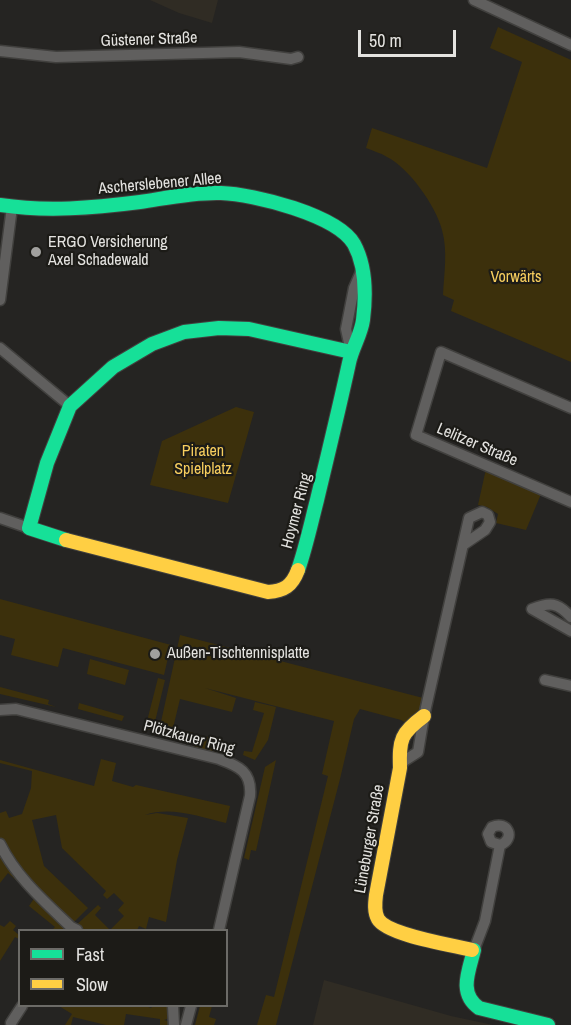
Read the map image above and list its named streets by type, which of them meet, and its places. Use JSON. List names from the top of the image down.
{
  "streets": {
    "street": [
      "Güstener Straße",
      "Ascherslebener Allee",
      "Lelitzer Straße",
      "Hoymer Ring",
      "Plötzkauer Ring",
      "Lüneburger Straße"
    ]
  },
  "crossings": [
    ["Ascherslebener Allee", "Hoymer Ring"]
  ],
  "parks": ["Vorwärts", "Piraten Spielplatz"],
  "places": ["ERGO Versicherung Axel Schadewald", "Außen-Tischtennisplatte"],
  "legend": ["Fast", "Slow"],
  "scale_bar": "50 m"
}
